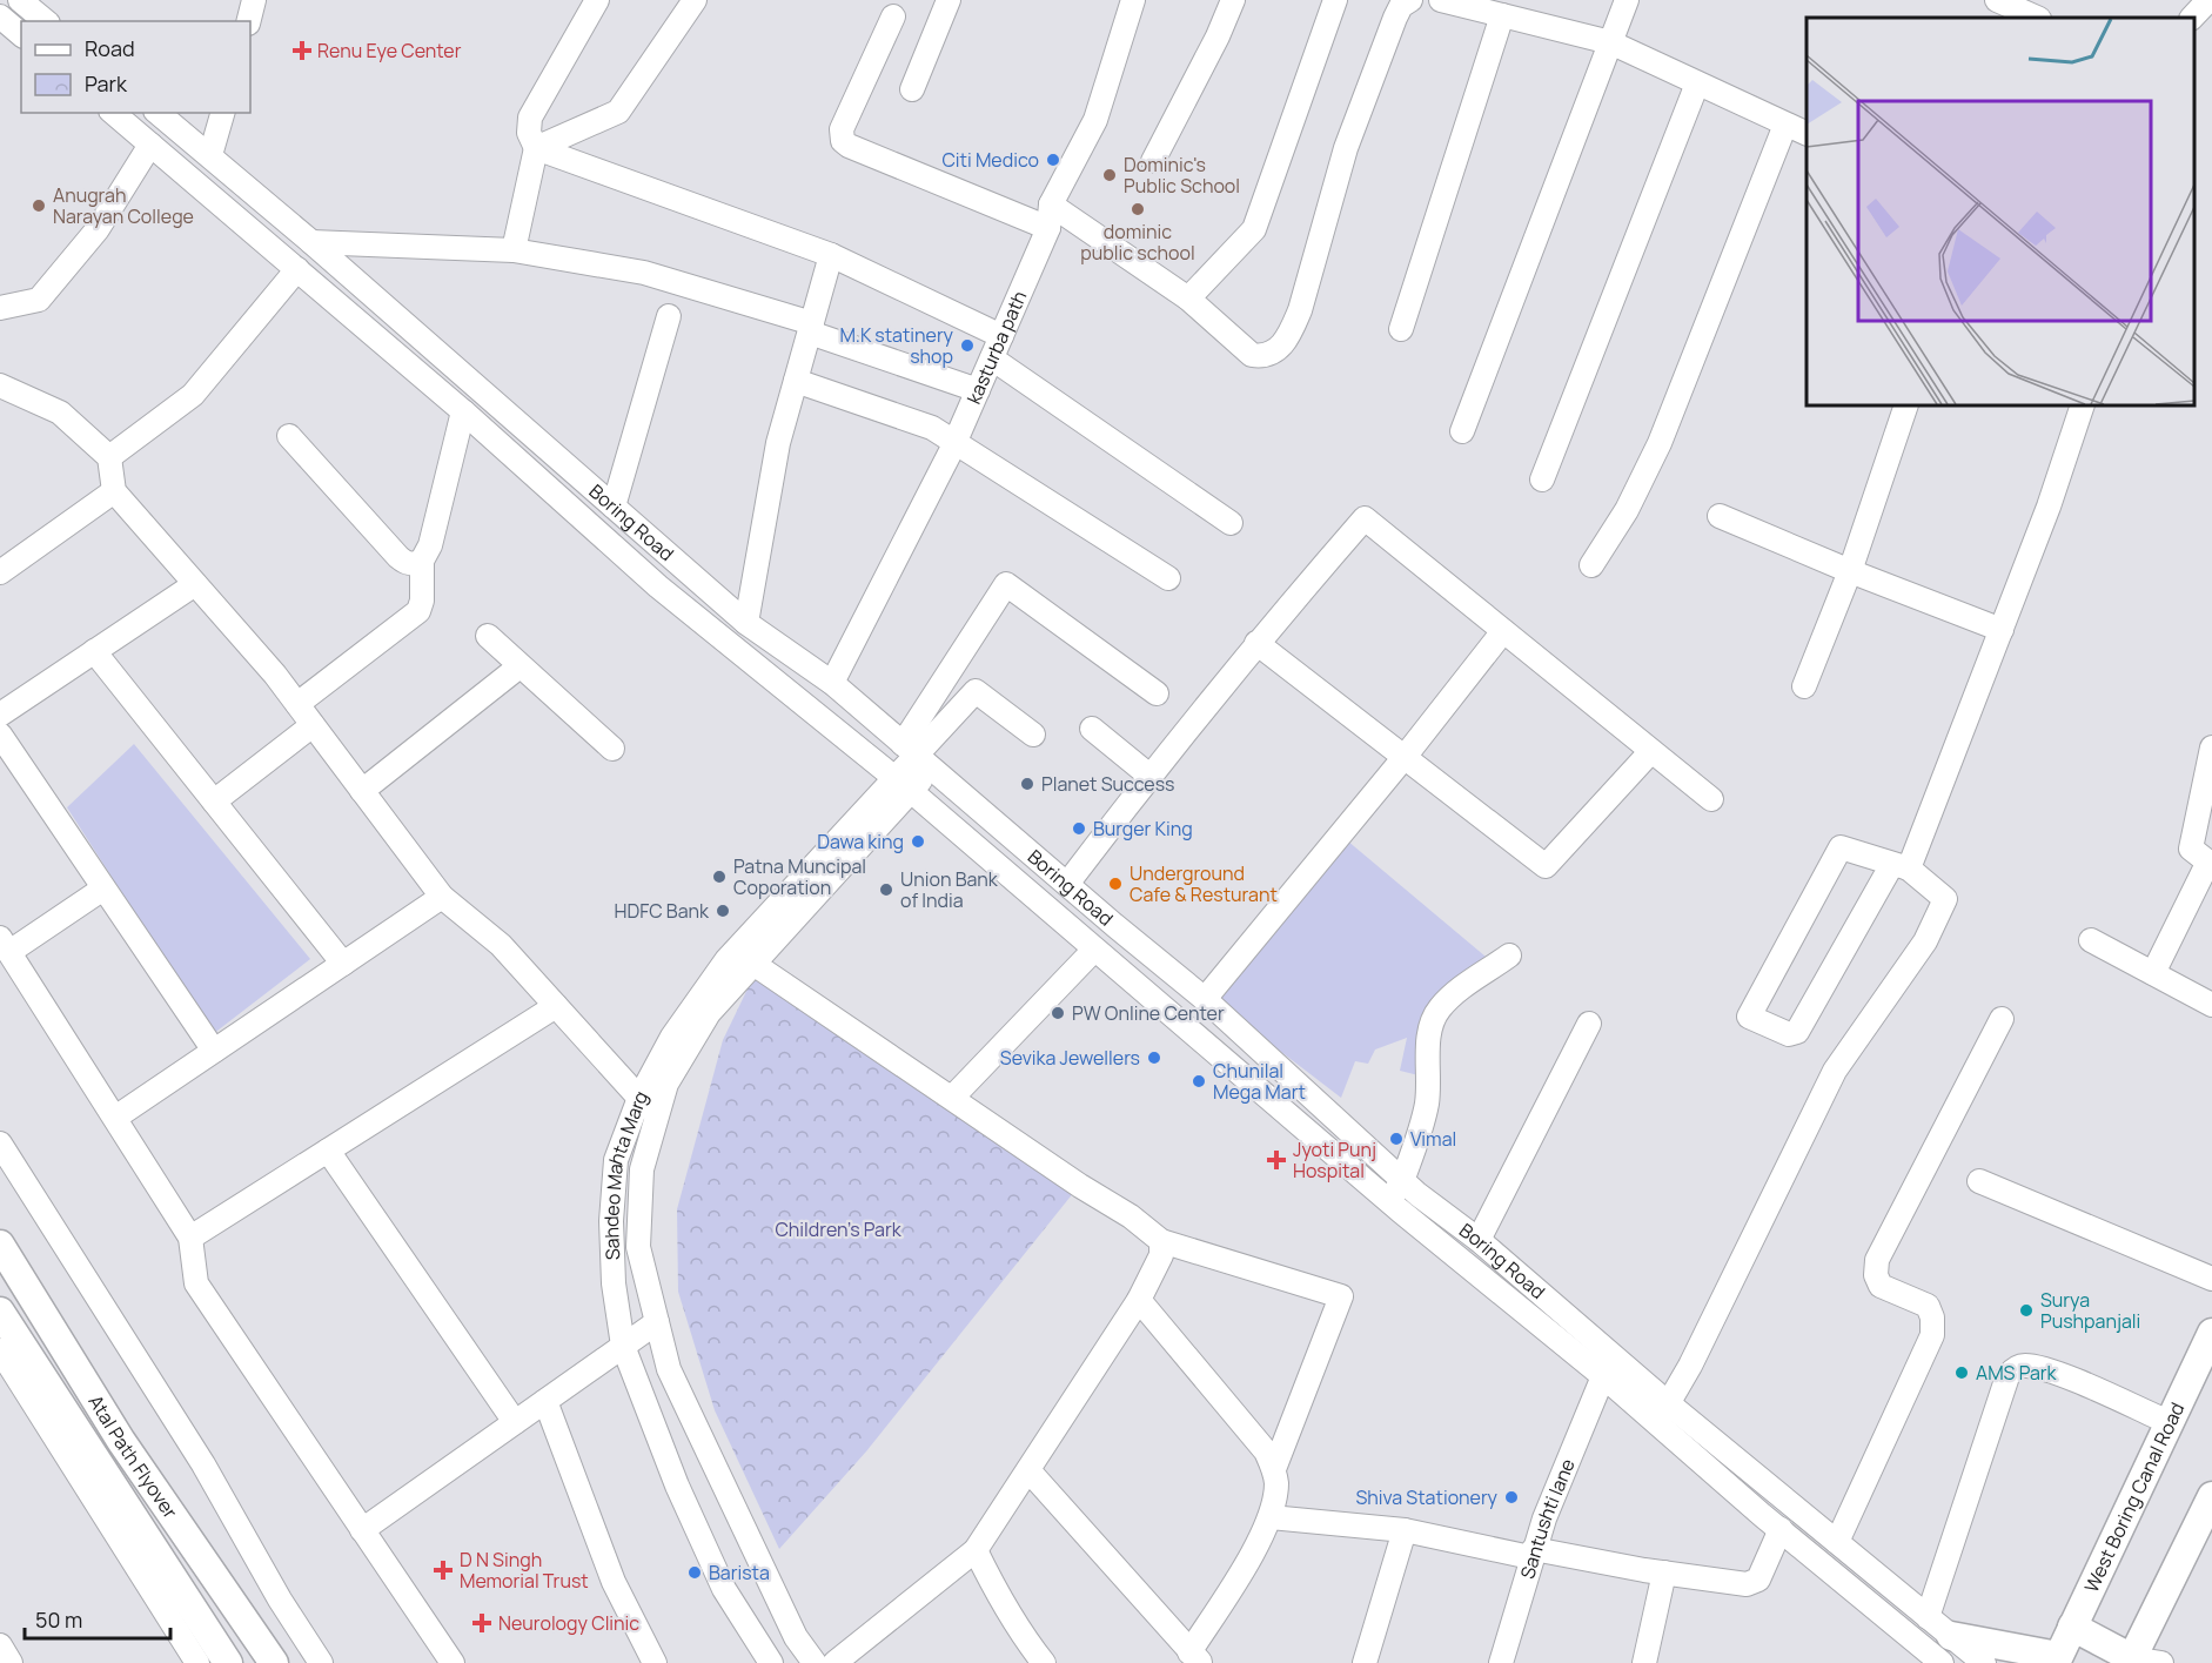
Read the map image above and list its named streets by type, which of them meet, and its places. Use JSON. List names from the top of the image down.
{
  "streets": {
    "main road": ["Atal Path Flyover", "West Boring Canal Road"],
    "street": [
      "kasturba path",
      "Boring Road",
      "Sahdeo Mahta Marg",
      "Santushti lane"
    ]
  },
  "crossings": [
    ["kasturba path", "Boring Road"],
    ["Boring Road", "Sahdeo Mahta Marg"]
  ],
  "parks": ["Children's Park"],
  "places": {
    "health": [
      "Renu Eye Center",
      "Jyoti Punj Hospital",
      "D N Singh Memorial Trust",
      "Neurology Clinic"
    ],
    "other": [
      "Citi Medico",
      "Dominic's Public School",
      "Anugrah Narayan College",
      "dominic public school",
      "M.K statinery shop",
      "Planet Success",
      "Burger King",
      "Dawa king",
      "Patna Muncipal Coporation",
      "Underground Cafe & Resturant",
      "Union Bank of India",
      "HDFC Bank",
      "PW Online Center",
      "Sevika Jewellers",
      "Chunilal Mega Mart",
      "Vimal",
      "Surya Pushpanjali",
      "AMS Park",
      "Shiva Stationery",
      "Barista"
    ]
  },
  "legend": ["Road", "Park"],
  "scale_bar": "50 m"
}
